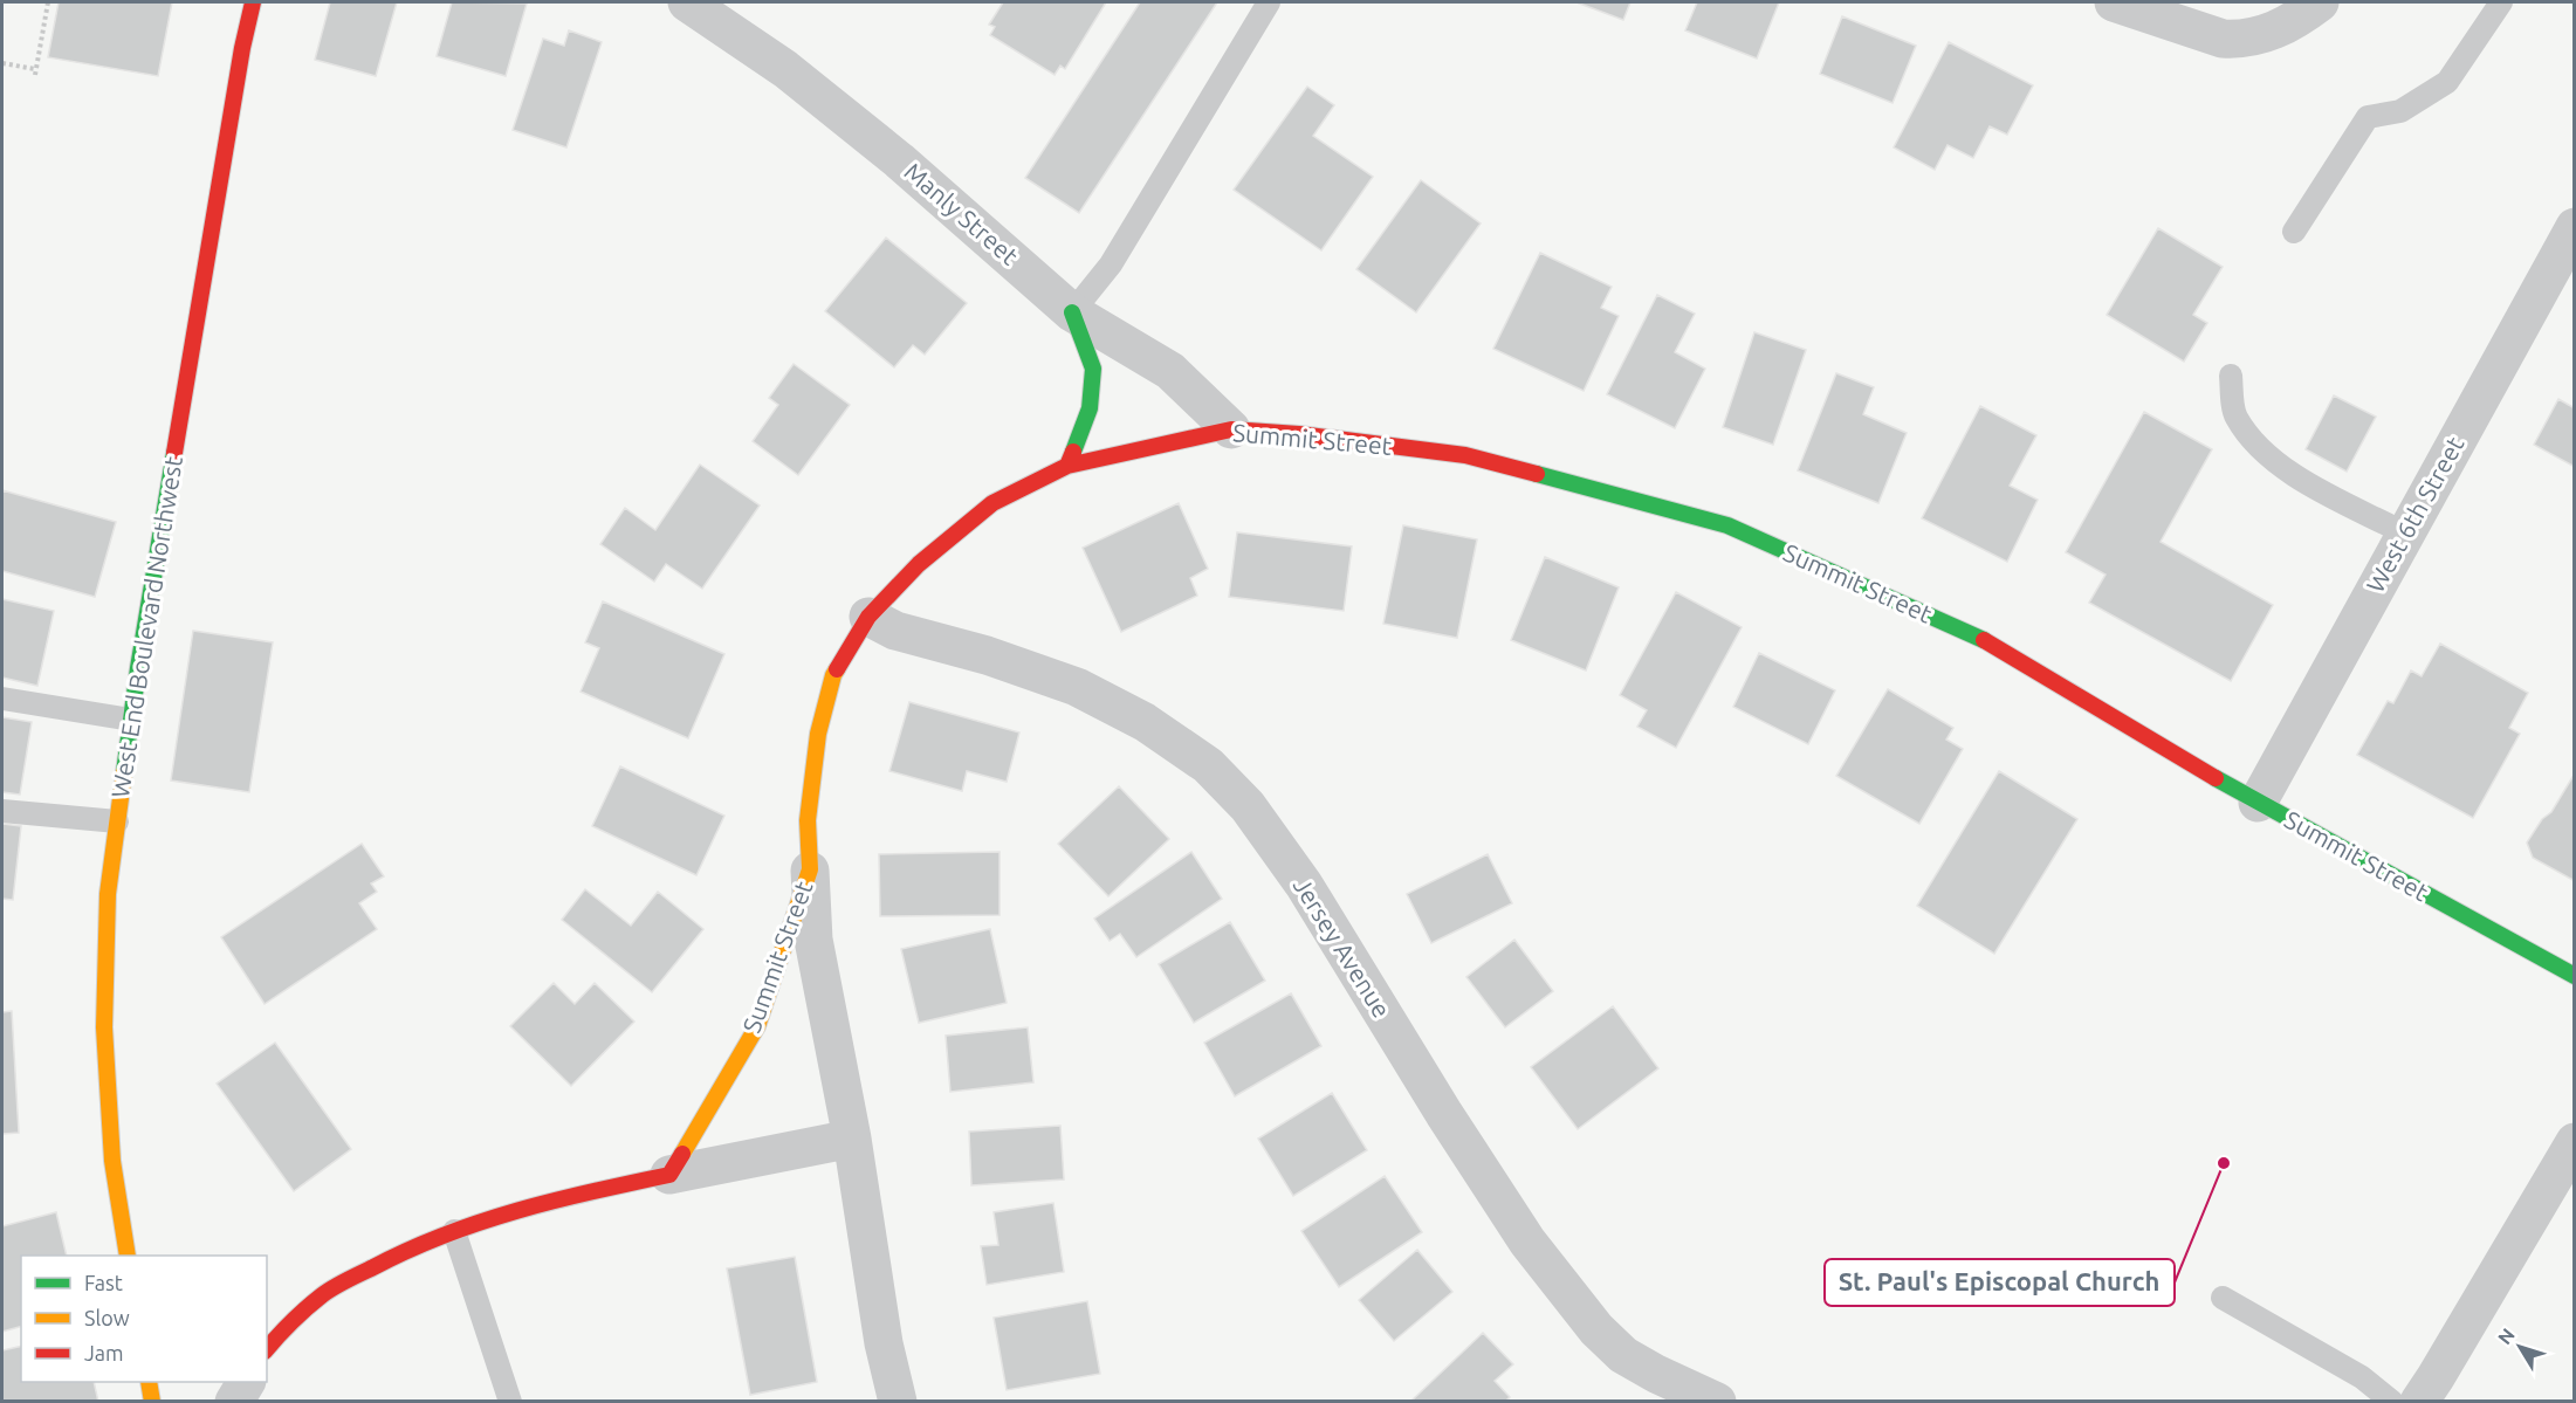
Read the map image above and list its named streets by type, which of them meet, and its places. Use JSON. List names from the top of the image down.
{
  "streets": {
    "street": [
      "Manly Street",
      "Summit Street",
      "West 6th Street",
      "West End Boulevard Northwest",
      "Jersey Avenue"
    ]
  },
  "crossings": [
    ["Manly Street", "Summit Street"],
    ["Summit Street", "West 6th Street"],
    ["Summit Street", "Jersey Avenue"]
  ],
  "places": ["St. Paul's Episcopal Church"],
  "legend": ["Fast", "Slow", "Jam"],
  "north": "top left"
}
